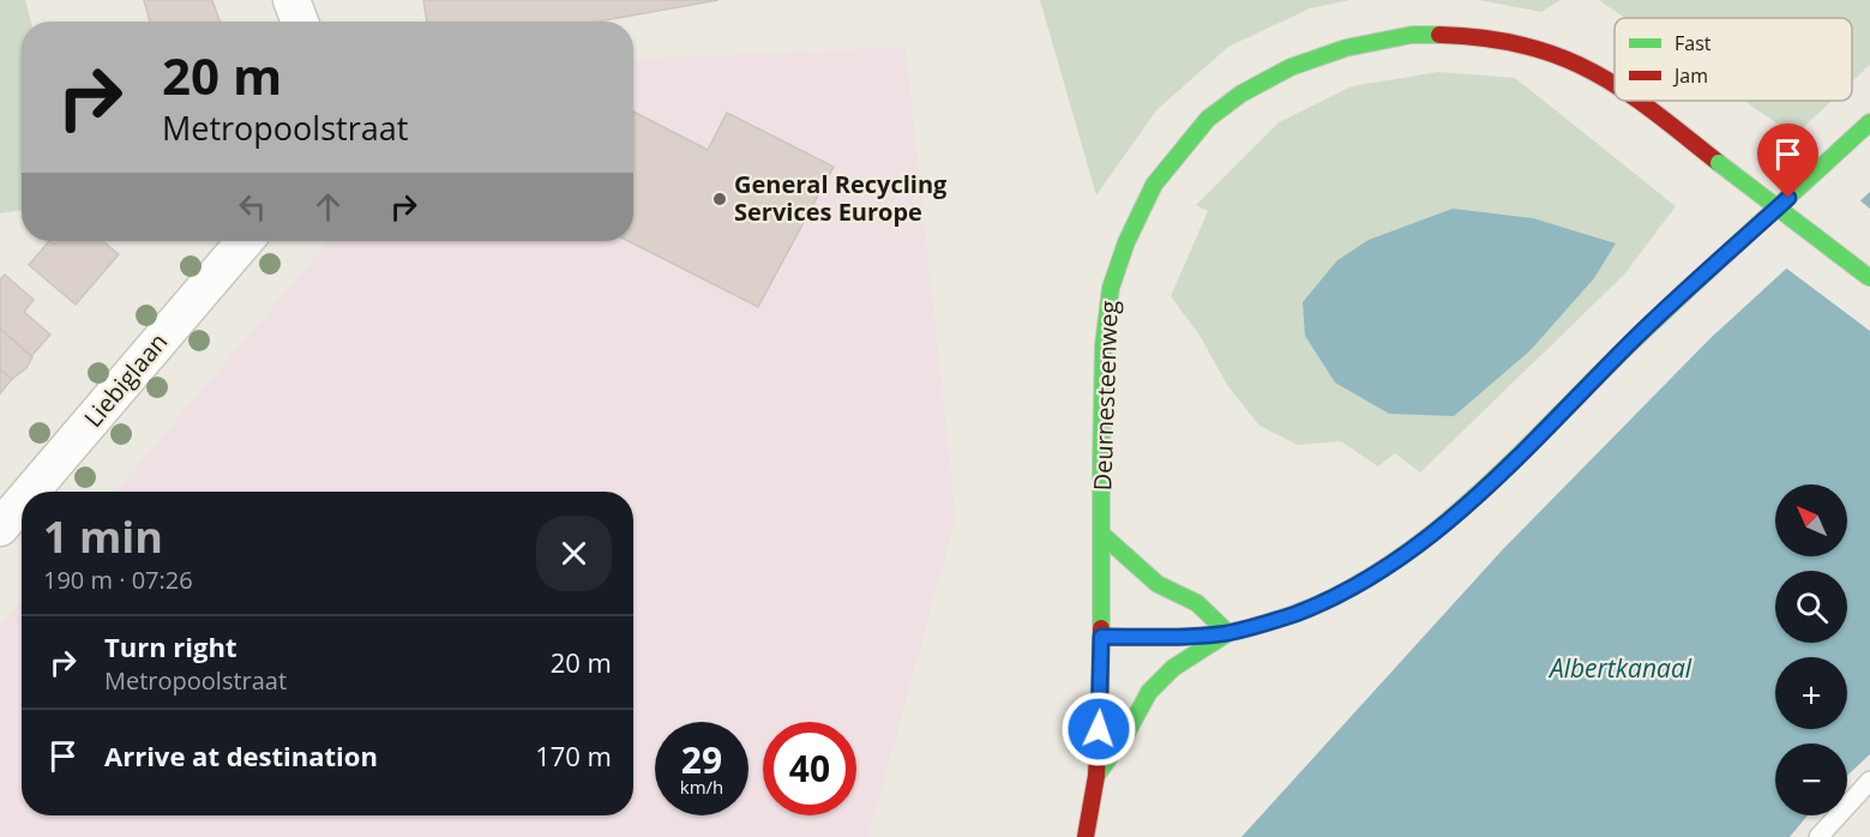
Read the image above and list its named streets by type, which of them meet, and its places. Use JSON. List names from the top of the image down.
{
  "streets": {
    "street": ["Liebiglaan", "Deurnesteenweg"]
  },
  "water": ["Albertkanaal"],
  "places": ["General Recycling Services Europe"],
  "legend": ["Fast", "Jam"],
  "north": "top left",
  "page": {
    "turn": ["20 m", "Metropoolstraat"],
    "map_buttons": ["+", "−"],
    "heading": ["1 min", "190 m · 07:26"],
    "list": [
      {
        "name": "Turn right",
        "note": "Metropoolstraat",
        "value": "20 m"
      },
      {
        "name": "Arrive at destination",
        "value": "170 m"
      }
    ],
    "speed": "29 km/h",
    "limit": "40"
  }
}
